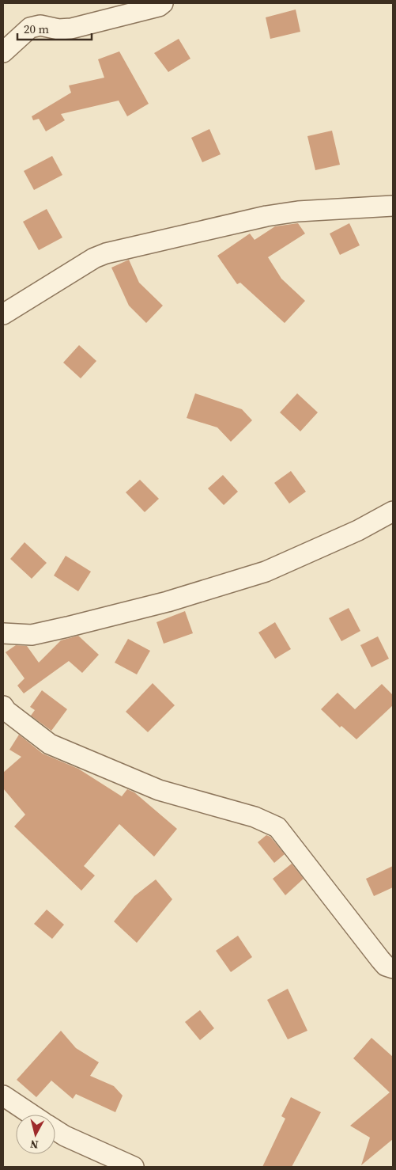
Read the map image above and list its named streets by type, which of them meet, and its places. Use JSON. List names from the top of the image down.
{
  "scale_bar": "20 m",
  "north": "bottom"
}
